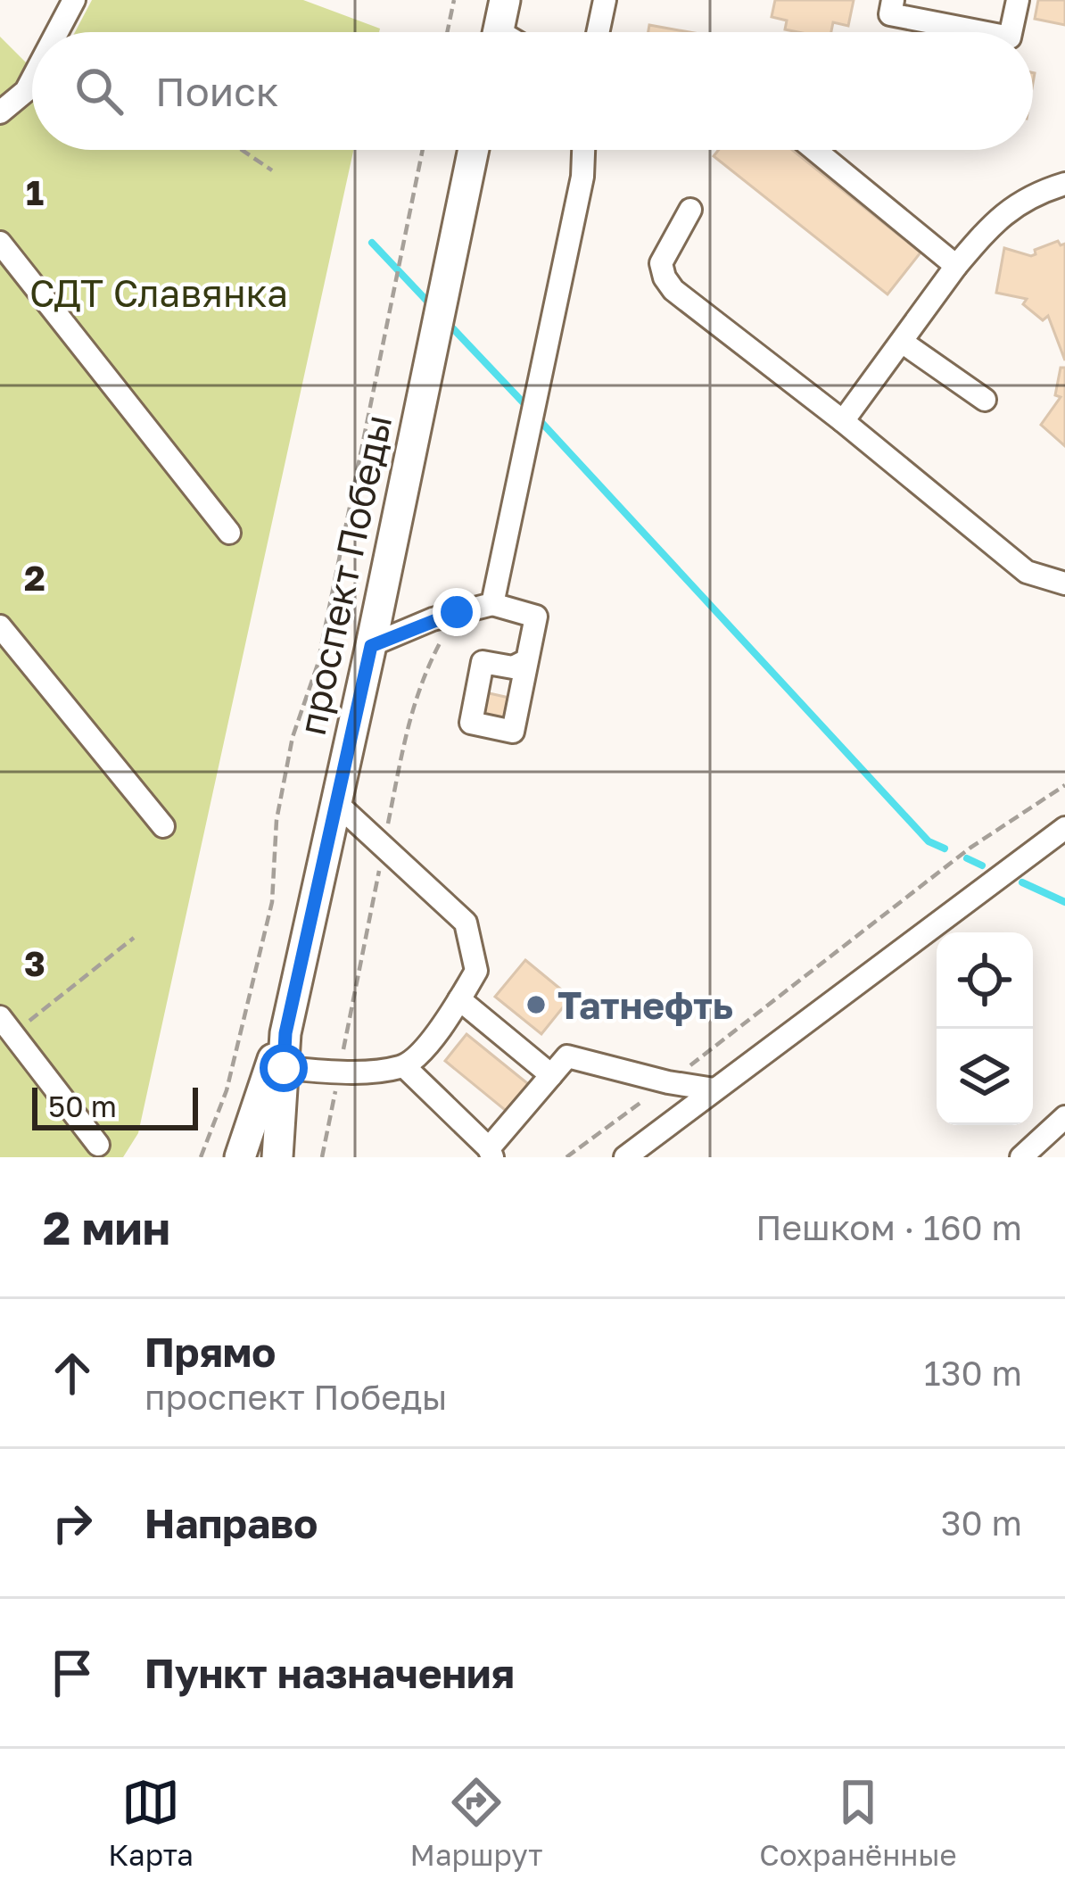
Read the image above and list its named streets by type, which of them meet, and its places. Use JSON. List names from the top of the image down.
{
  "streets": {
    "main road": ["проспект Победы"]
  },
  "parks": ["СДТ Славянка"],
  "places": ["Татнефть"],
  "scale_bar": "50 m",
  "page": {
    "search": "Поиск",
    "scale": "50 m",
    "heading": ["2 мин", "Пешком · 160 m"],
    "list": [
      ["Прямо", "проспект Победы", "130 m"],
      ["Направо", "30 m"],
      "Пункт назначения"
    ],
    "nav": ["Карта", "Маршрут", "Сохранённые"]
  },
  "grid": {
    "rows": ["1", "2", "3"]
  }
}
